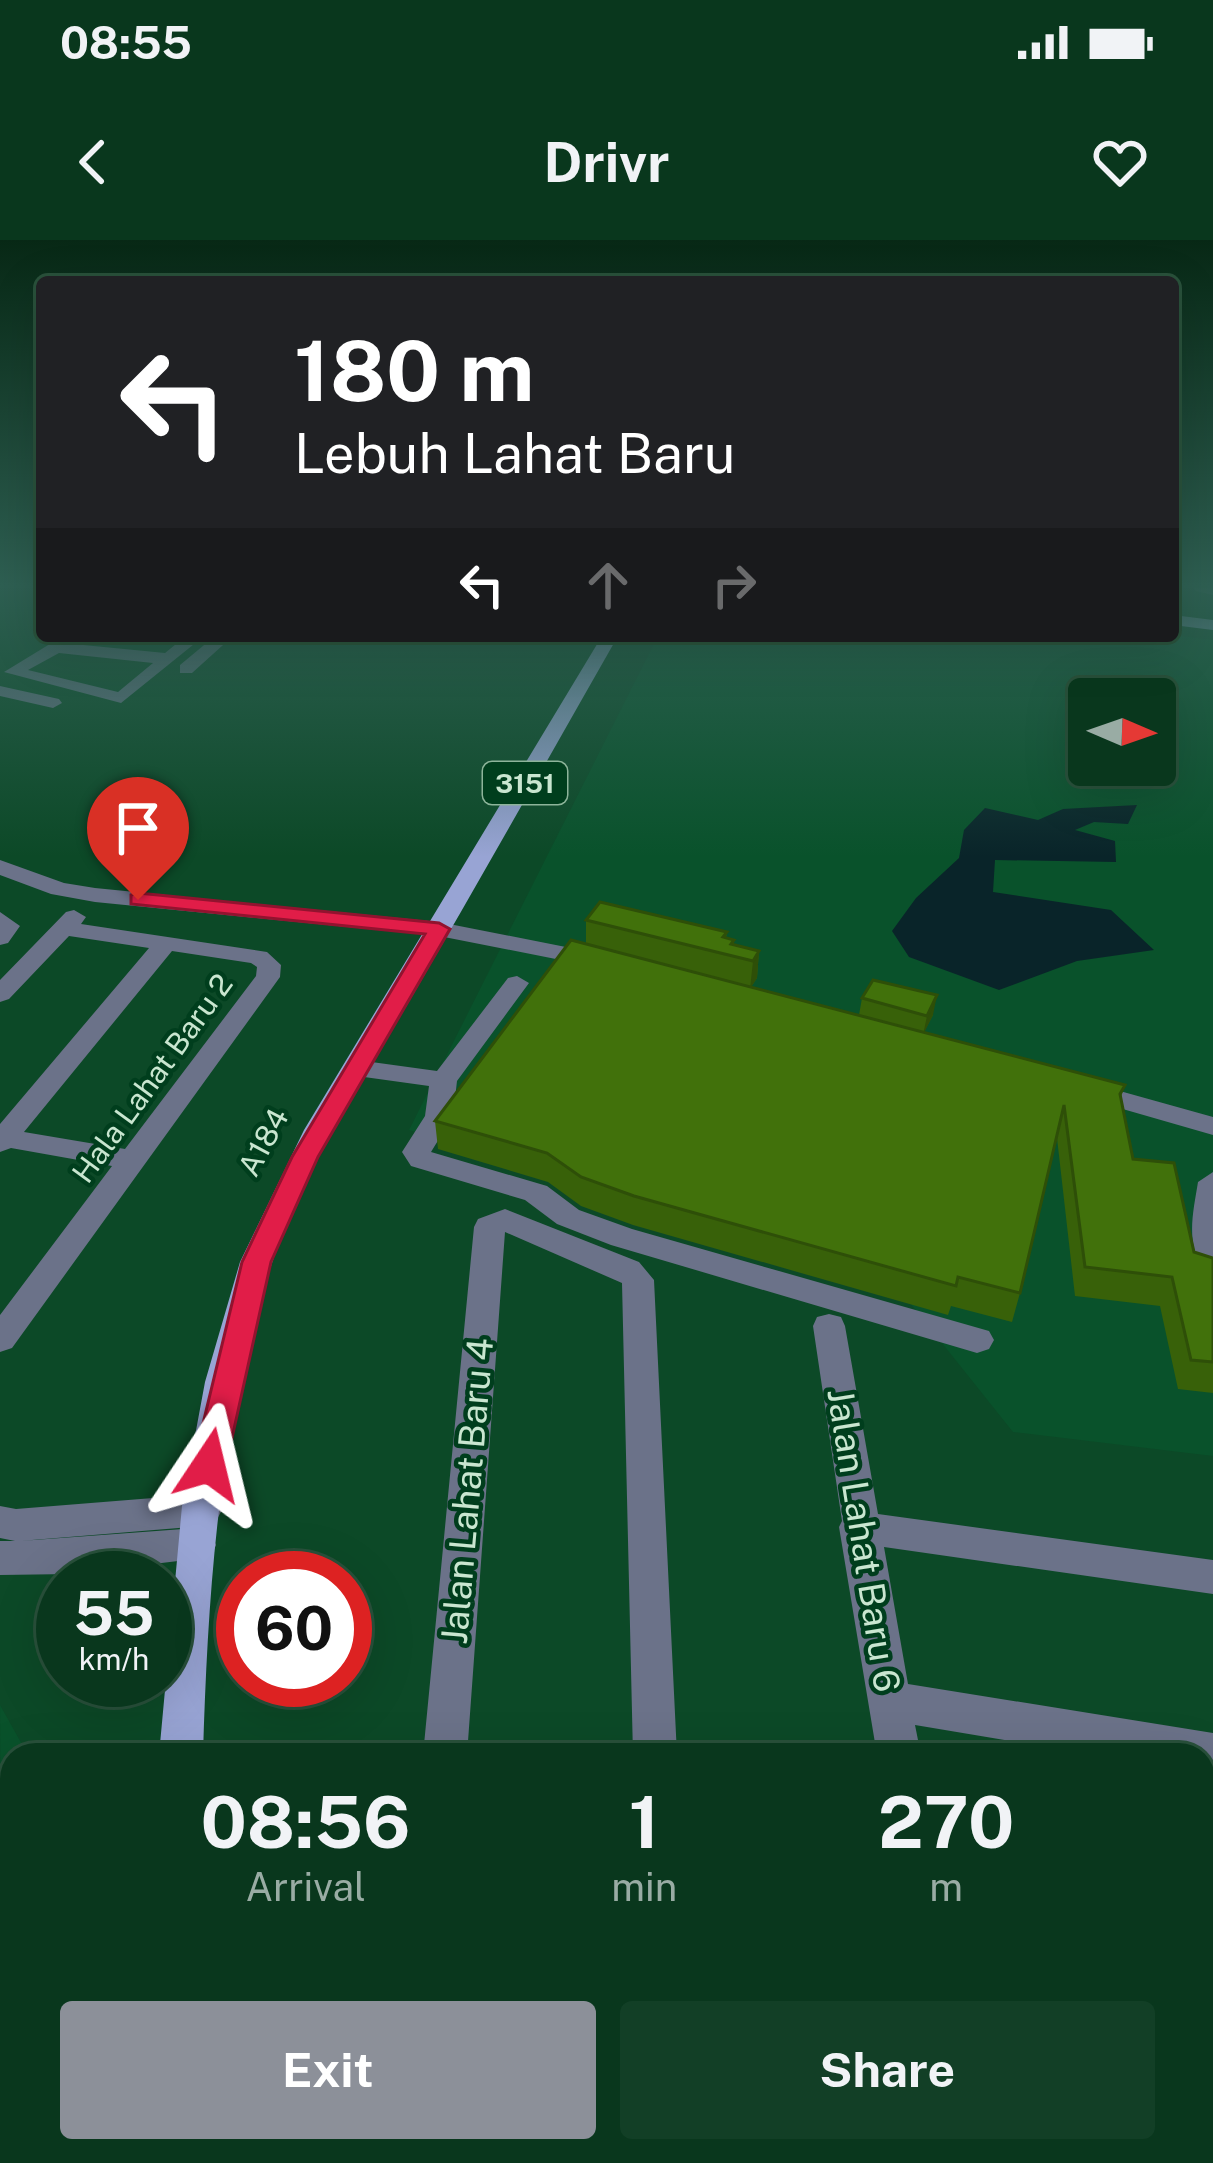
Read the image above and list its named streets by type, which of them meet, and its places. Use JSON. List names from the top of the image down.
{
  "streets": {
    "main road": ["3151", "A184"],
    "street": ["Hala Lahat Baru 2", "Jalan Lahat Baru 4", "Jalan Lahat Baru 6"]
  },
  "north": "right",
  "page": {
    "status": "08:55",
    "header": "Drivr",
    "turn": ["180 m", "Lebuh Lahat Baru"],
    "speed": "55 km/h",
    "limit": "60",
    "eta": [
      "08:56",
      "Arrival",
      "1",
      "min",
      "270",
      "m"
    ],
    "buttons": ["Exit", "Share"]
  }
}
